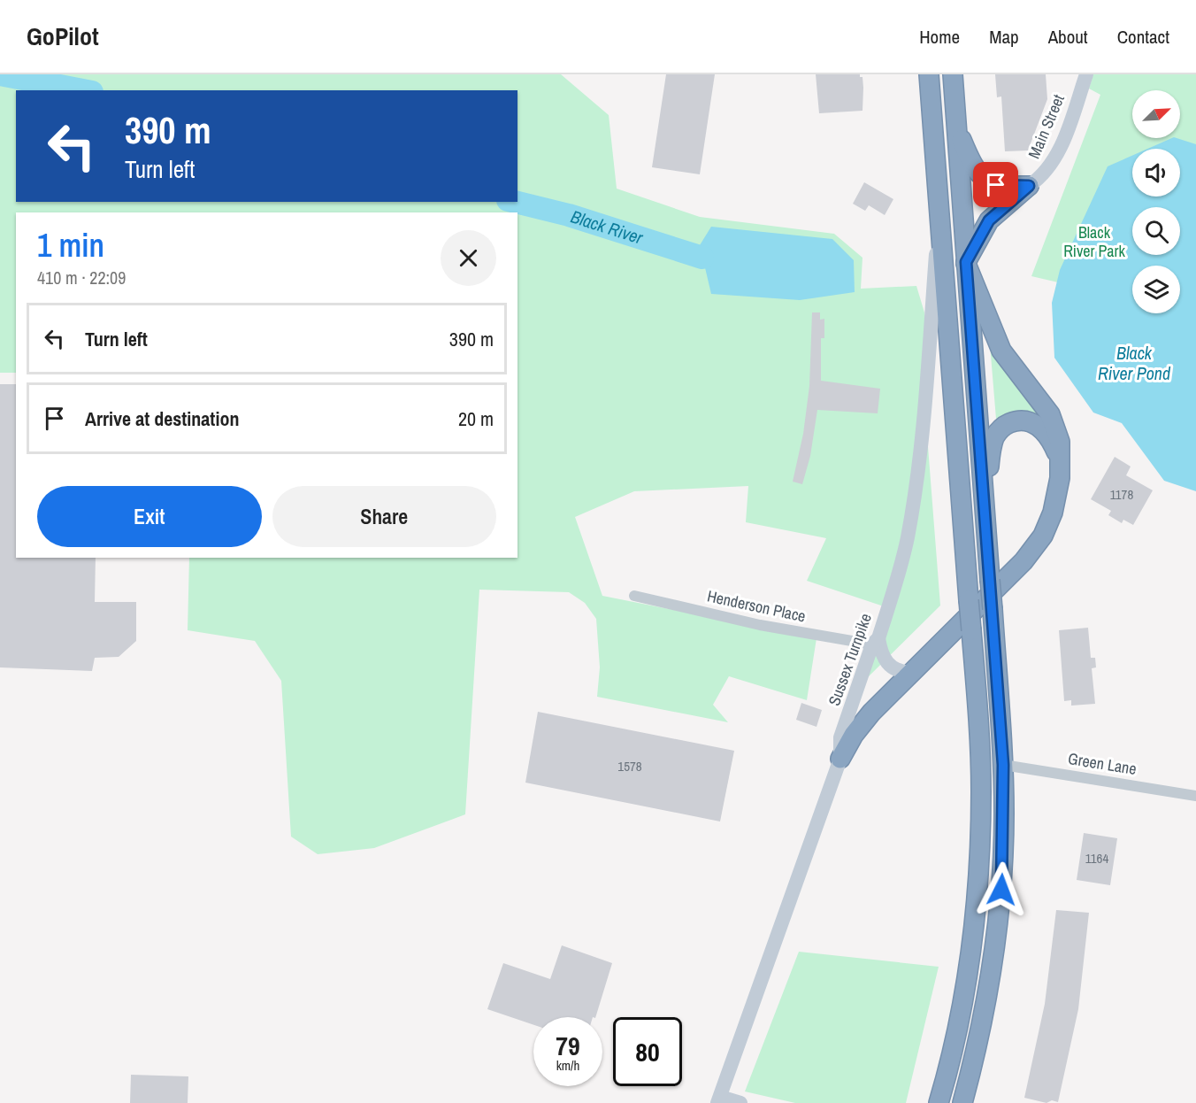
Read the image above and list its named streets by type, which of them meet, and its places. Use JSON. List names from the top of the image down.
{
  "streets": {
    "main road": ["Main Street", "Sussex Turnpike"],
    "street": ["Henderson Place", "Green Lane"]
  },
  "crossings": [
    ["Henderson Place", "Sussex Turnpike"]
  ],
  "water": ["Black River", "Black River Pond"],
  "parks": ["Black River Park"],
  "house_numbers": ["1178", "1578", "1164"],
  "north": "top right",
  "page": {
    "header": "GoPilot",
    "nav": [
      "Home",
      "Map",
      "About",
      "Contact"
    ],
    "turn": ["390 m", "Turn left"],
    "heading": ["1 min", "410 m · 22:09"],
    "list": [
      {
        "name": "Turn left",
        "value": "390 m"
      },
      {
        "name": "Arrive at destination",
        "value": "20 m"
      }
    ],
    "buttons": ["Exit", "Share"],
    "speed": "79 km/h",
    "limit": "80"
  }
}
